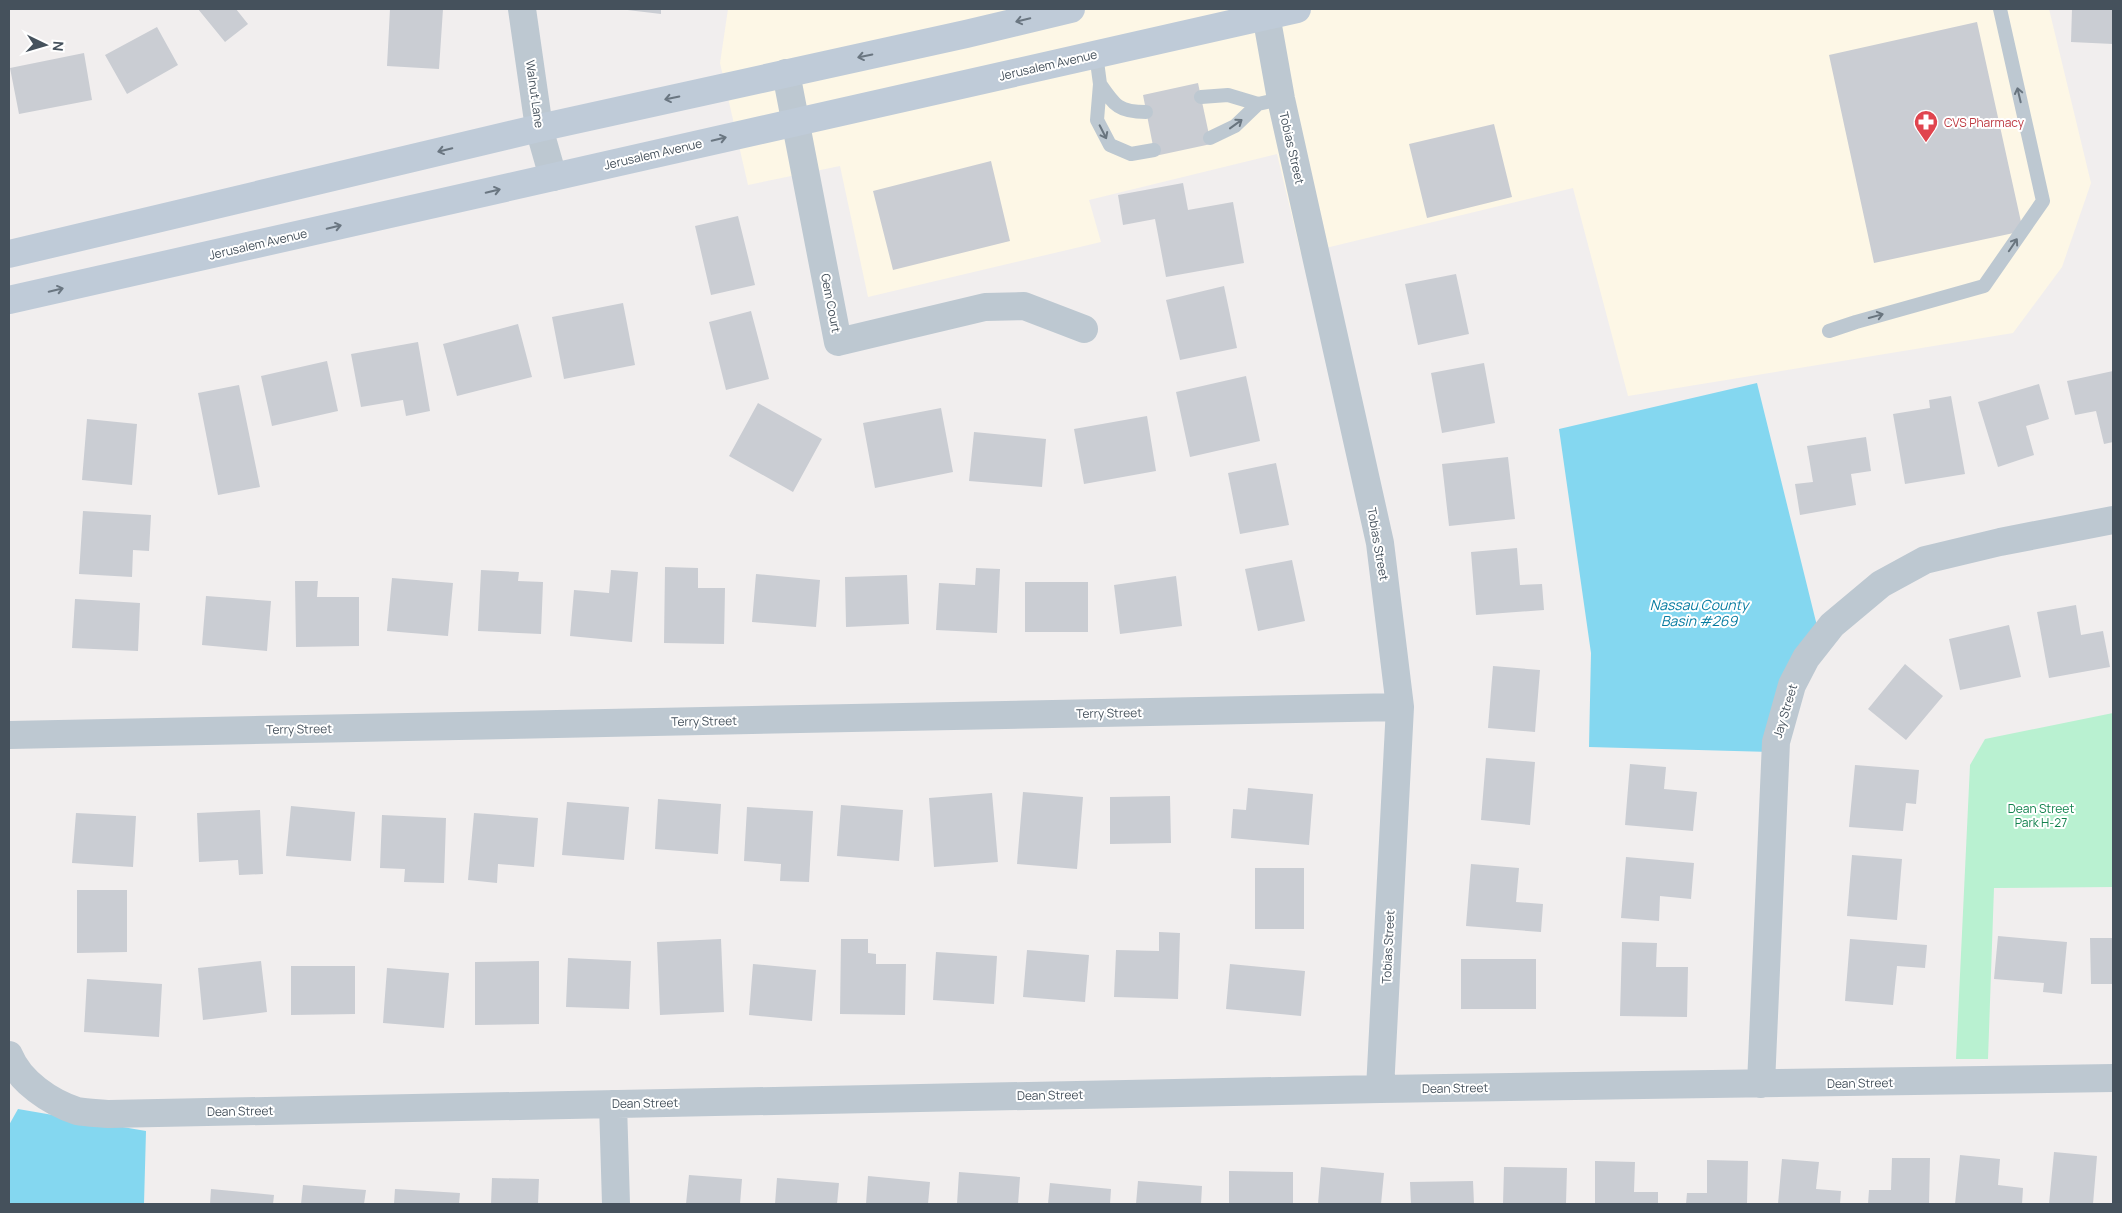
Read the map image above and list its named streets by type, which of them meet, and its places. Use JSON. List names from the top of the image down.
{
  "streets": {
    "main road": ["Jerusalem Avenue"],
    "street": [
      "Walnut Lane",
      "Tobias Street",
      "Gem Court",
      "Jay Street",
      "Terry Street",
      "Dean Street"
    ]
  },
  "crossings": [
    ["Jerusalem Avenue", "Walnut Lane"],
    ["Jerusalem Avenue", "Tobias Street"],
    ["Jerusalem Avenue", "Gem Court"],
    ["Tobias Street", "Terry Street"],
    ["Tobias Street", "Dean Street"],
    ["Jay Street", "Dean Street"]
  ],
  "water": ["Nassau County Basin #269"],
  "parks": ["Dean Street Park H-27"],
  "places": {
    "pharmacy": ["CVS Pharmacy"]
  },
  "north": "right"
}
